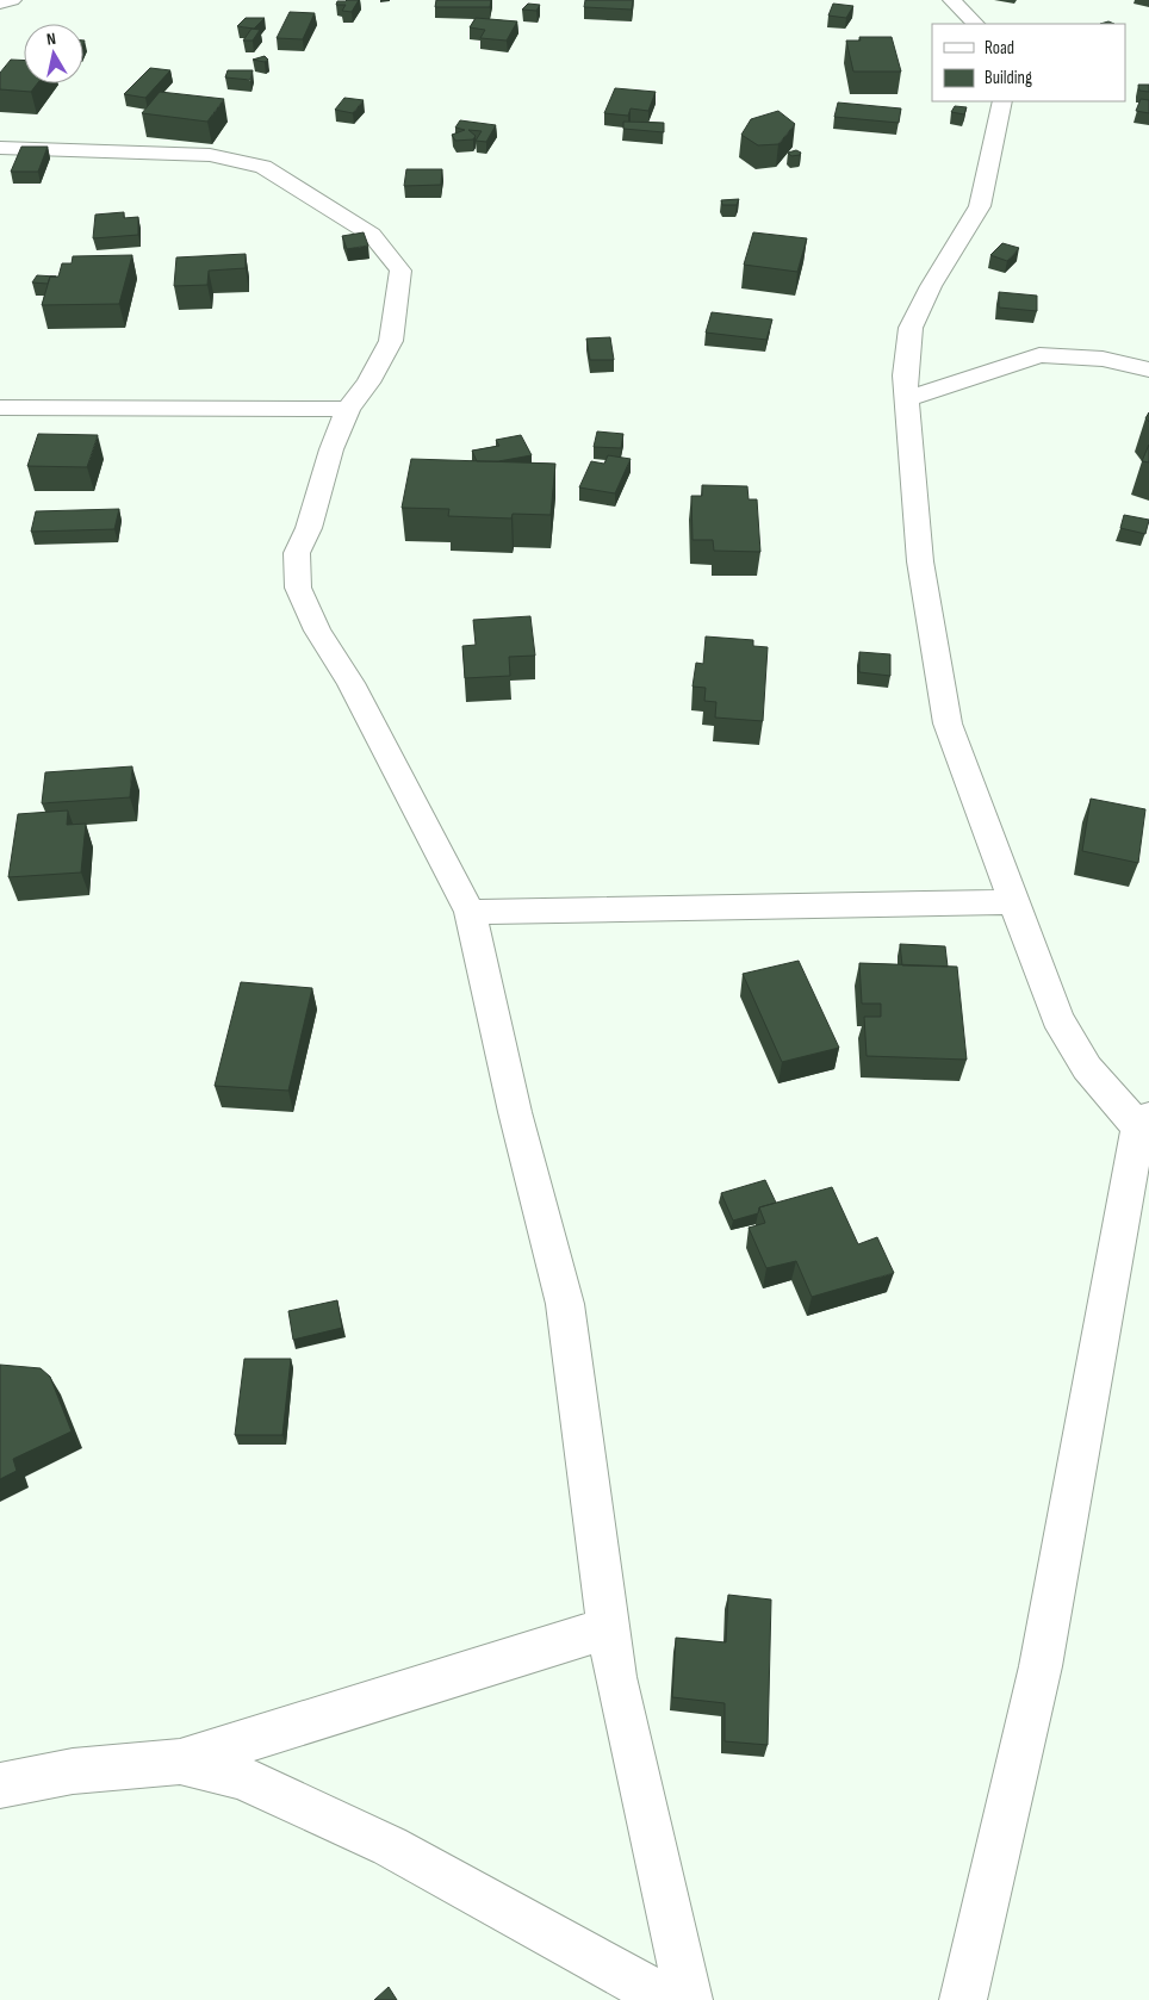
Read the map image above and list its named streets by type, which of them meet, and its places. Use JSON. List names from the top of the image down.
{
  "legend": ["Road", "Building"],
  "north": "top"
}
